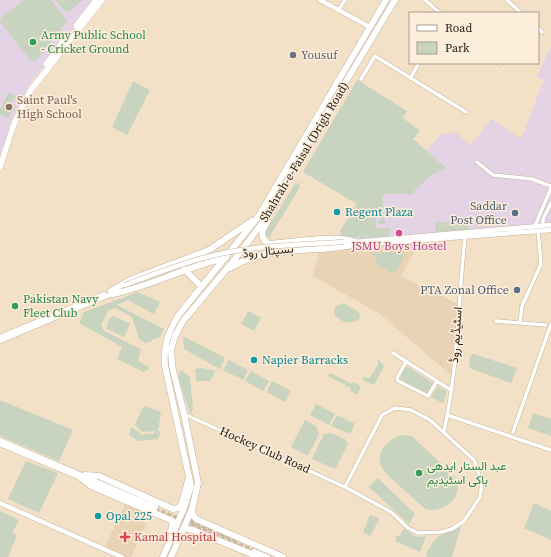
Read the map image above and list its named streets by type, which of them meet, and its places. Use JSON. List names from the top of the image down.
{
  "streets": {
    "highway": ["Shahrah-e-Faisal (Drigh Road)"],
    "main road": ["ہسپتال روڈ"],
    "street": ["اسٹیڈیم روڈ", "Hockey Club Road"]
  },
  "crossings": [
    ["ہسپتال روڈ", "اسٹیڈیم روڈ"],
    ["اسٹیڈیم روڈ", "Hockey Club Road"]
  ],
  "places": {
    "other": [
      "Army Public School - Cricket Ground",
      "Yousuf",
      "Saint Paul's High School",
      "Regent Plaza",
      "Saddar Post Office",
      "JSMU Boys Hostel",
      "PTA Zonal Office",
      "Pakistan Navy Fleet Club",
      "Napier Barracks",
      "عبد الستار ایدھی ہاکی اسٹیدیم",
      "Opal 225"
    ],
    "health": ["Kamal Hospital"]
  },
  "legend": ["Road", "Park"]
}
